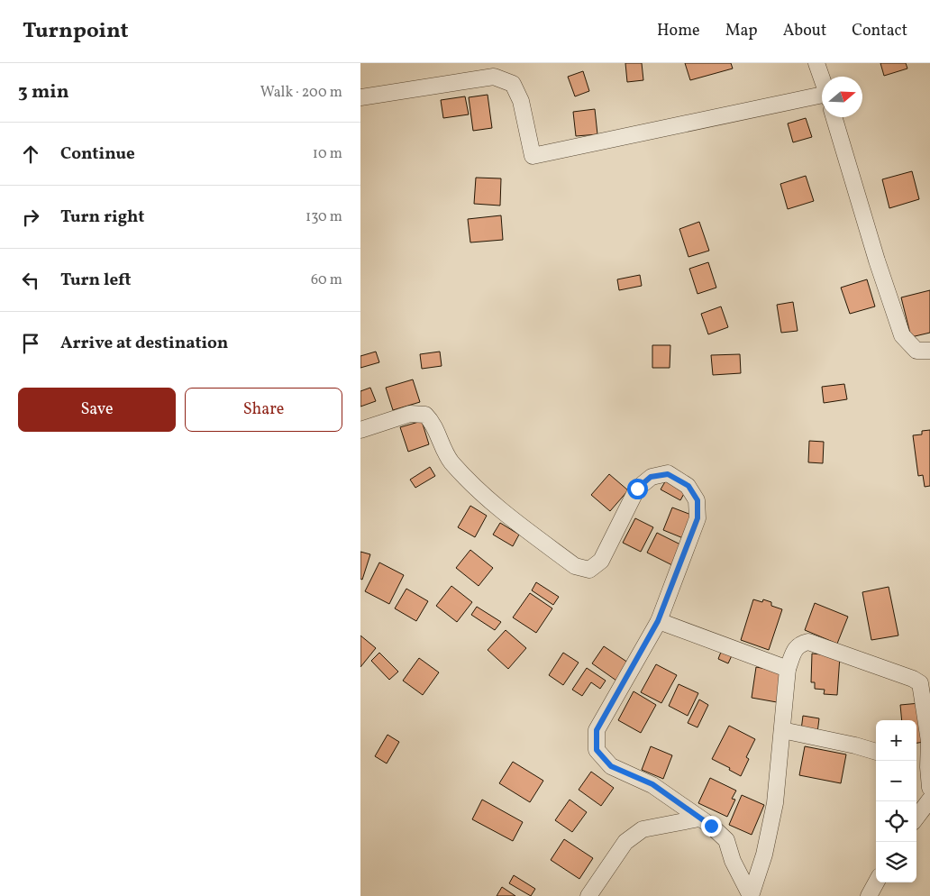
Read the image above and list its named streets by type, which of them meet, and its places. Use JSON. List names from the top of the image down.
{
  "north": "right",
  "page": {
    "header": "Turnpoint",
    "nav": [
      "Home",
      "Map",
      "About",
      "Contact"
    ],
    "heading": ["3 min", "Walk · 200 m"],
    "list": [
      ["Continue", "10 m"],
      ["Turn right", "130 m"],
      ["Turn left", "60 m"],
      "Arrive at destination"
    ],
    "buttons": ["Save", "Share"],
    "map_buttons": ["+", "−"]
  }
}
